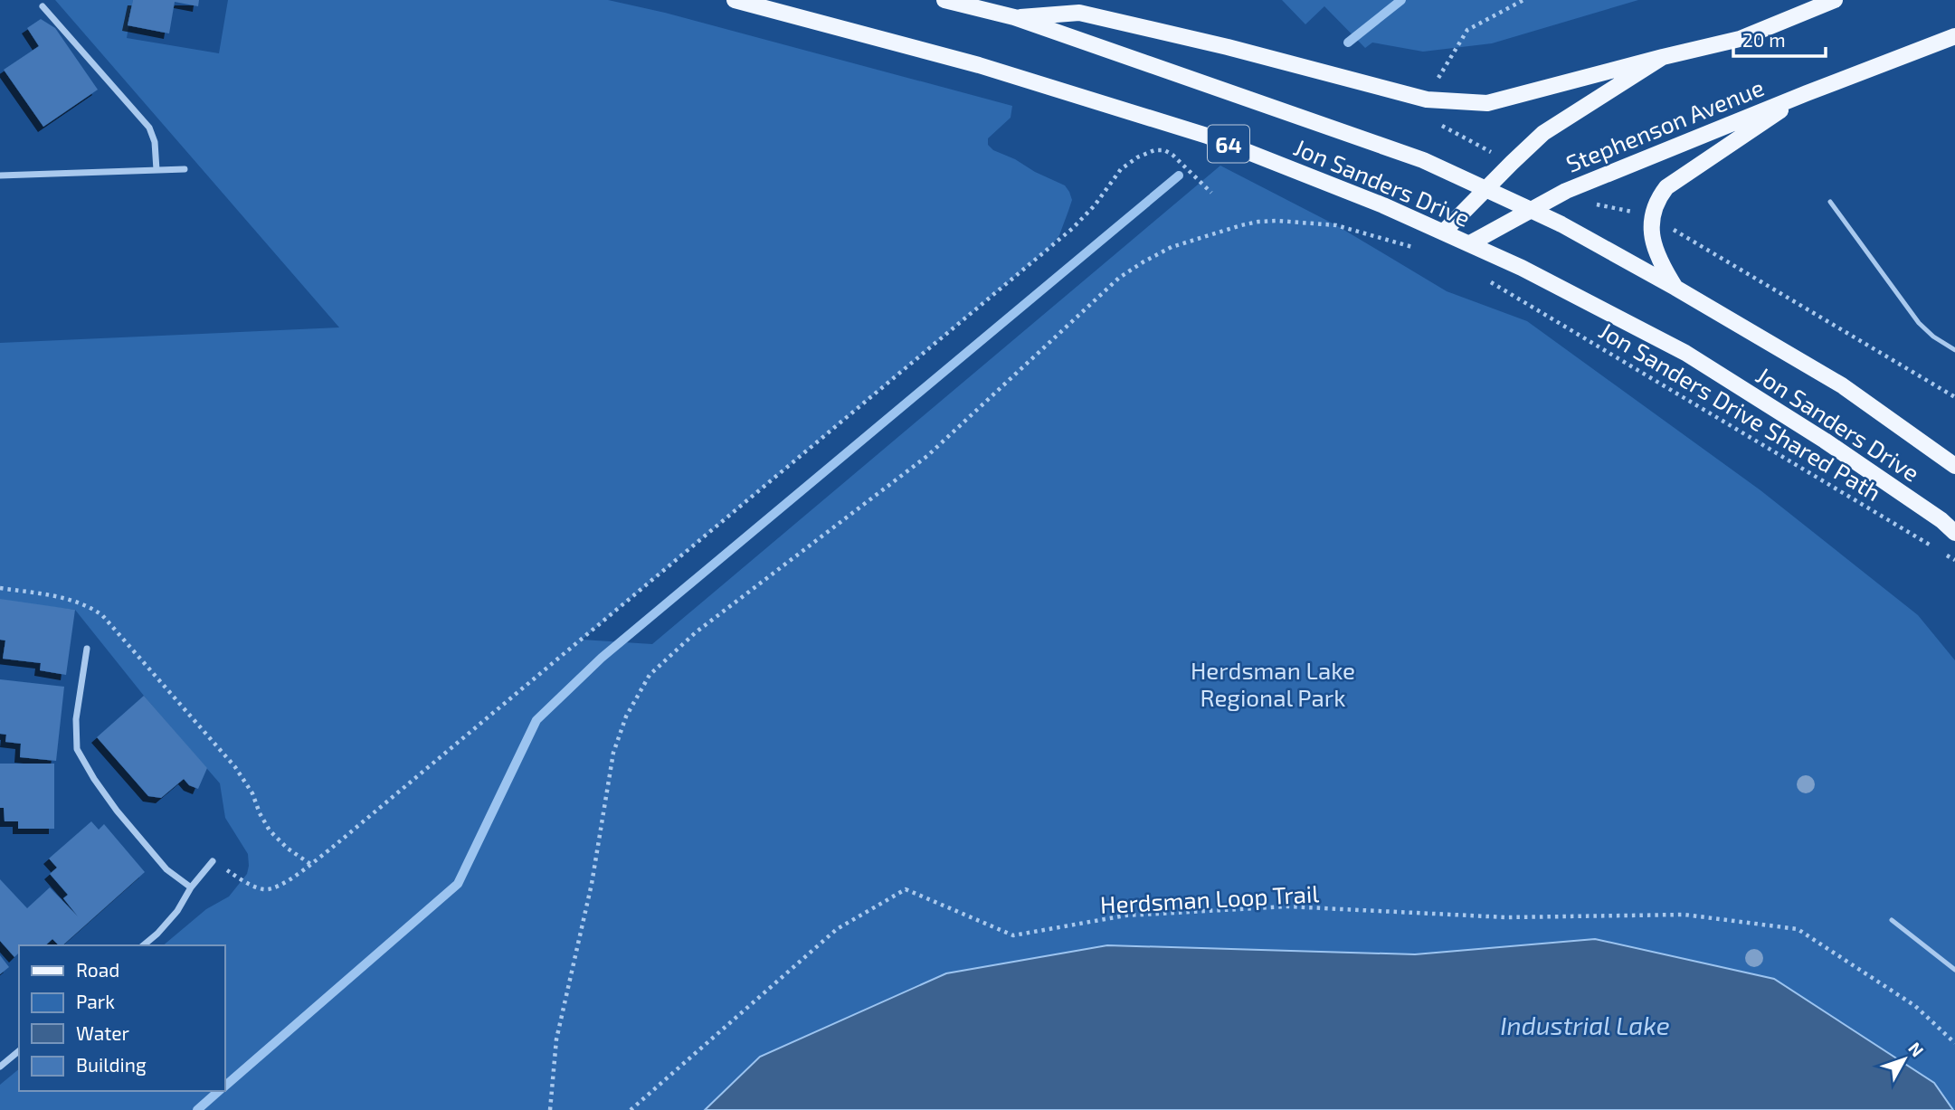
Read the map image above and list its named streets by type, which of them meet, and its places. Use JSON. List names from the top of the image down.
{
  "streets": {
    "main road": ["Stephenson Avenue", "64", "Jon Sanders Drive"],
    "path": ["Jon Sanders Drive Shared Path", "Herdsman Loop Trail"]
  },
  "crossings": [
    ["Stephenson Avenue", "Jon Sanders Drive"]
  ],
  "water": ["Industrial Lake"],
  "parks": ["Herdsman Lake Regional Park"],
  "legend": [
    "Road",
    "Park",
    "Water",
    "Building"
  ],
  "scale_bar": "20 m",
  "north": "top right"
}
